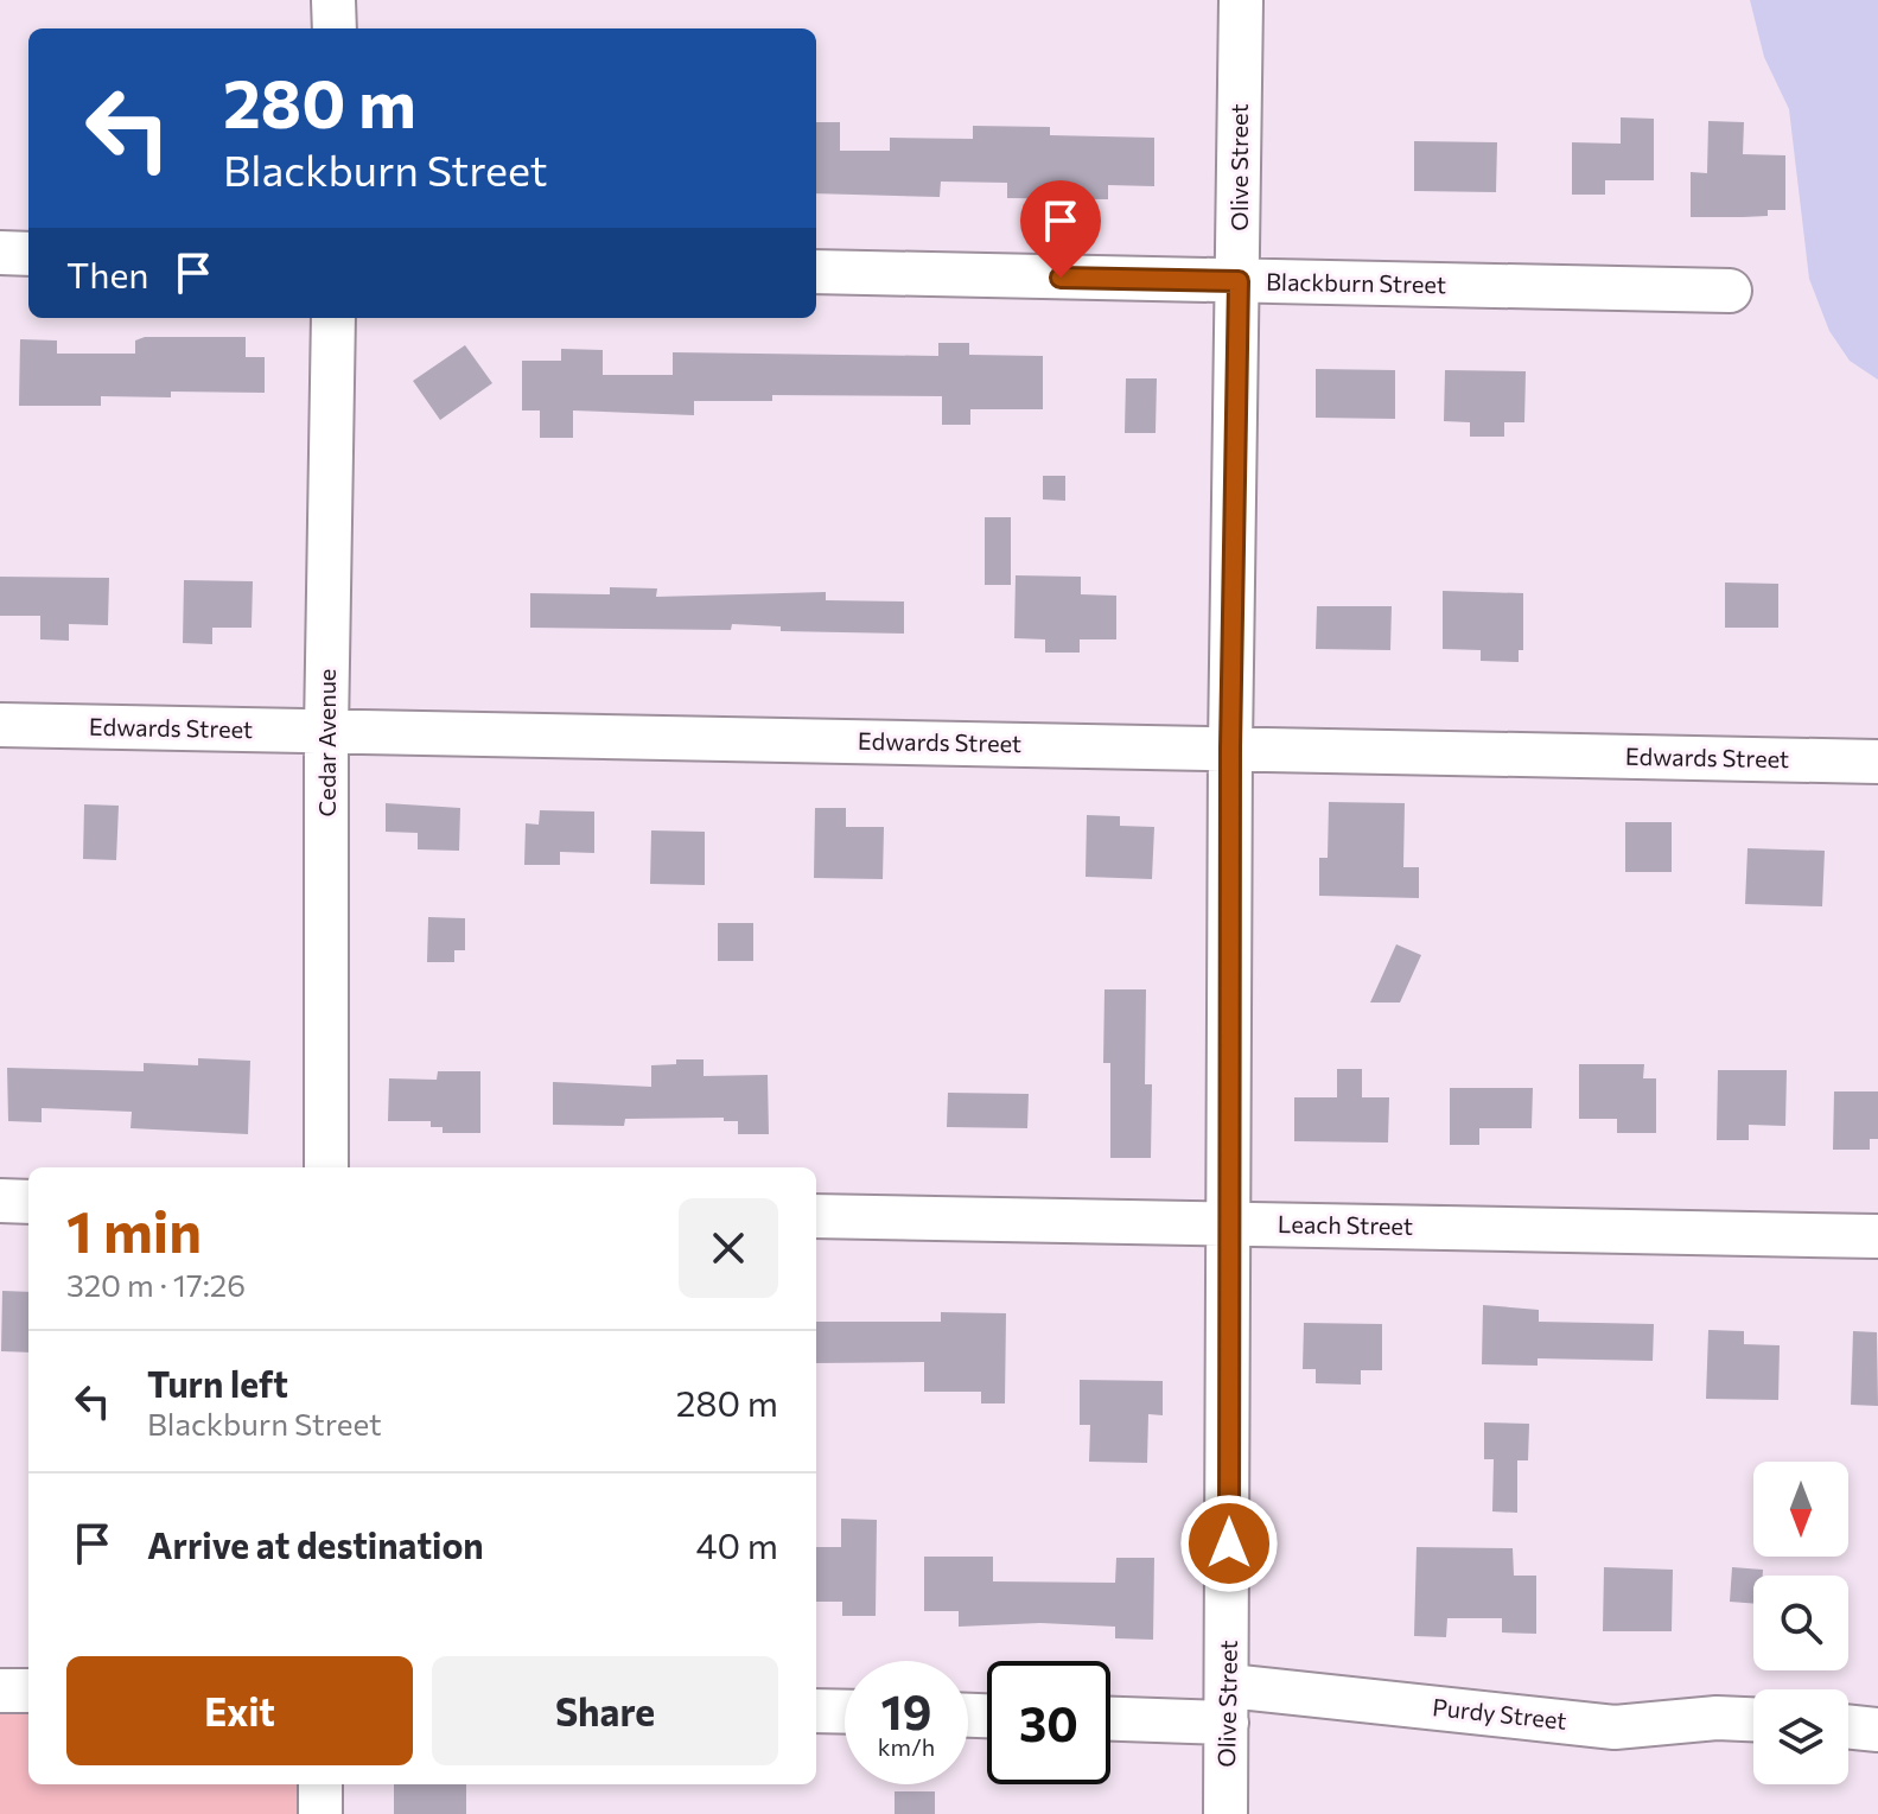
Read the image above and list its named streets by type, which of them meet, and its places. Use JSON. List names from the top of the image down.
{
  "streets": {
    "street": [
      "Olive Street",
      "Blackburn Street",
      "Edwards Street",
      "Cedar Avenue",
      "Leach Street",
      "Purdy Street"
    ]
  },
  "crossings": [
    ["Olive Street", "Blackburn Street"],
    ["Olive Street", "Edwards Street"],
    ["Olive Street", "Leach Street"],
    ["Olive Street", "Purdy Street"],
    ["Edwards Street", "Cedar Avenue"]
  ],
  "north": "bottom",
  "page": {
    "turn": ["280 m", "Blackburn Street"],
    "then": "Then",
    "heading": ["1 min", "320 m · 17:26"],
    "list": [
      {
        "name": "Turn left",
        "note": "Blackburn Street",
        "value": "280 m"
      },
      {
        "name": "Arrive at destination",
        "value": "40 m"
      }
    ],
    "buttons": ["Exit", "Share"],
    "speed": "19 km/h",
    "limit": "30"
  }
}
